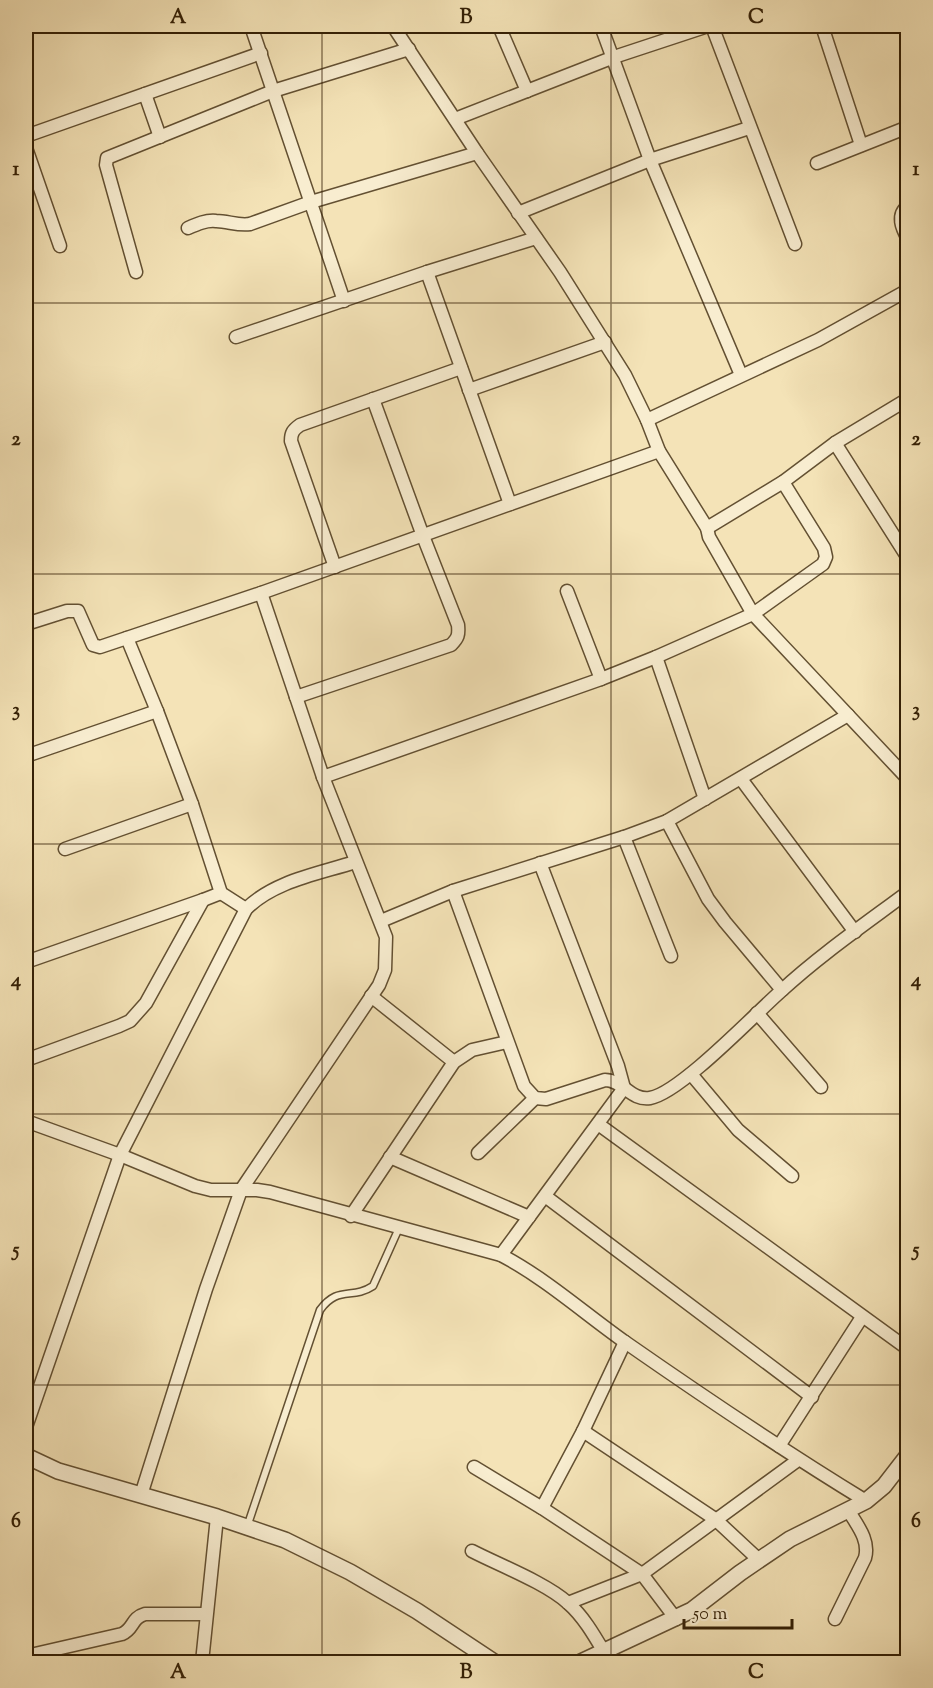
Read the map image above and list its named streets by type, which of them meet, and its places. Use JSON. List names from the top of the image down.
{
  "scale_bar": "50 m",
  "grid": {
    "columns": ["A", "B", "C"],
    "rows": [
      "1",
      "2",
      "3",
      "4",
      "5",
      "6"
    ]
  }
}
